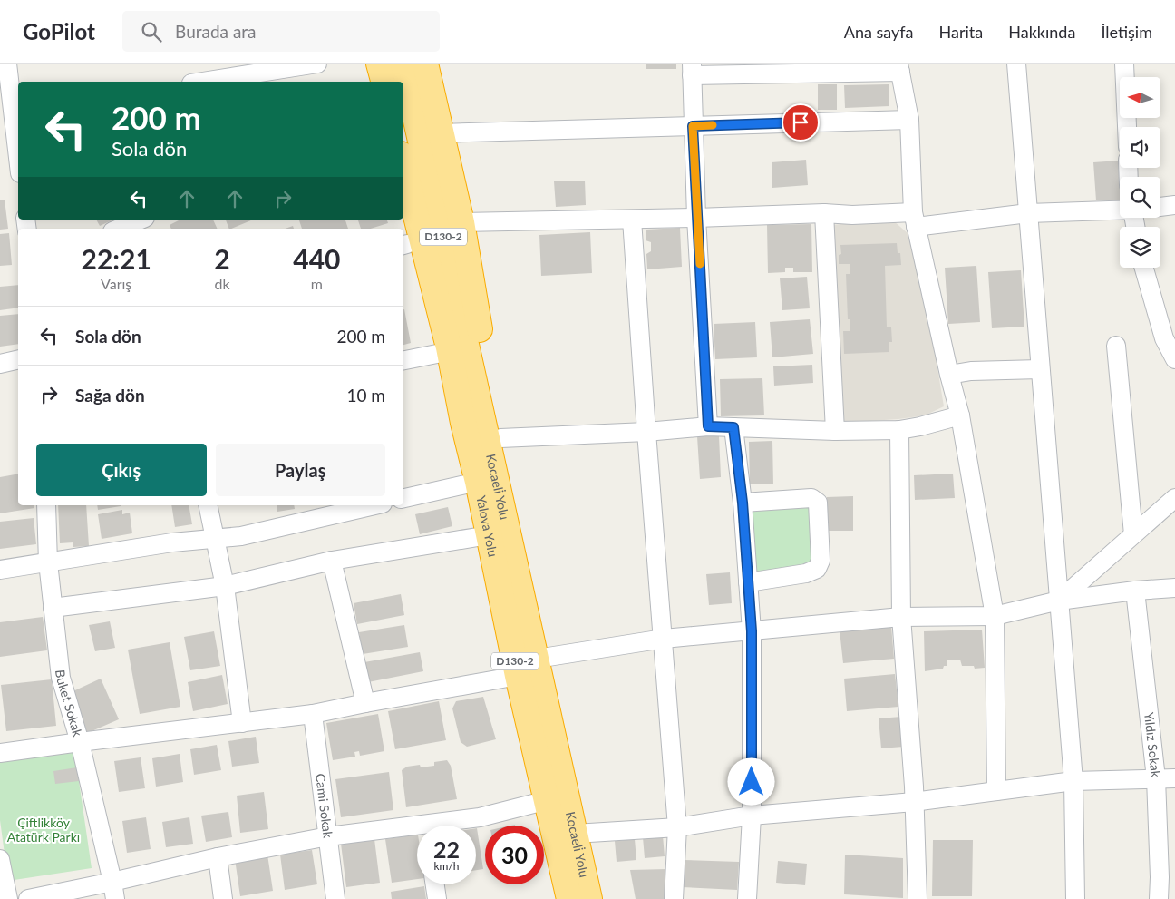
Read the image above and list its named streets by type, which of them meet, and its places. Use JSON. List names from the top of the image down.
{
  "streets": {
    "highway": ["D130-2", "Kocaeli̇ Yolu", "Yalova Yolu"],
    "street": ["Buket Sokak", "Yıldız Sokak", "Cami Sokak"]
  },
  "parks": ["Çiftlikköy Atatürk Parkı"],
  "north": "left",
  "page": {
    "header": "GoPilot",
    "search": "Burada ara",
    "nav": [
      "Ana sayfa",
      "Harita",
      "Hakkında",
      "İletişim"
    ],
    "turn": ["200 m", "Sola dön"],
    "eta": [
      "22:21",
      "Varış",
      "2",
      "dk",
      "440",
      "m"
    ],
    "list": [
      {
        "name": "Sola dön",
        "value": "200 m"
      },
      {
        "name": "Sağa dön",
        "value": "10 m"
      }
    ],
    "buttons": ["Çıkış", "Paylaş"],
    "speed": "22 km/h",
    "limit": "30"
  }
}
